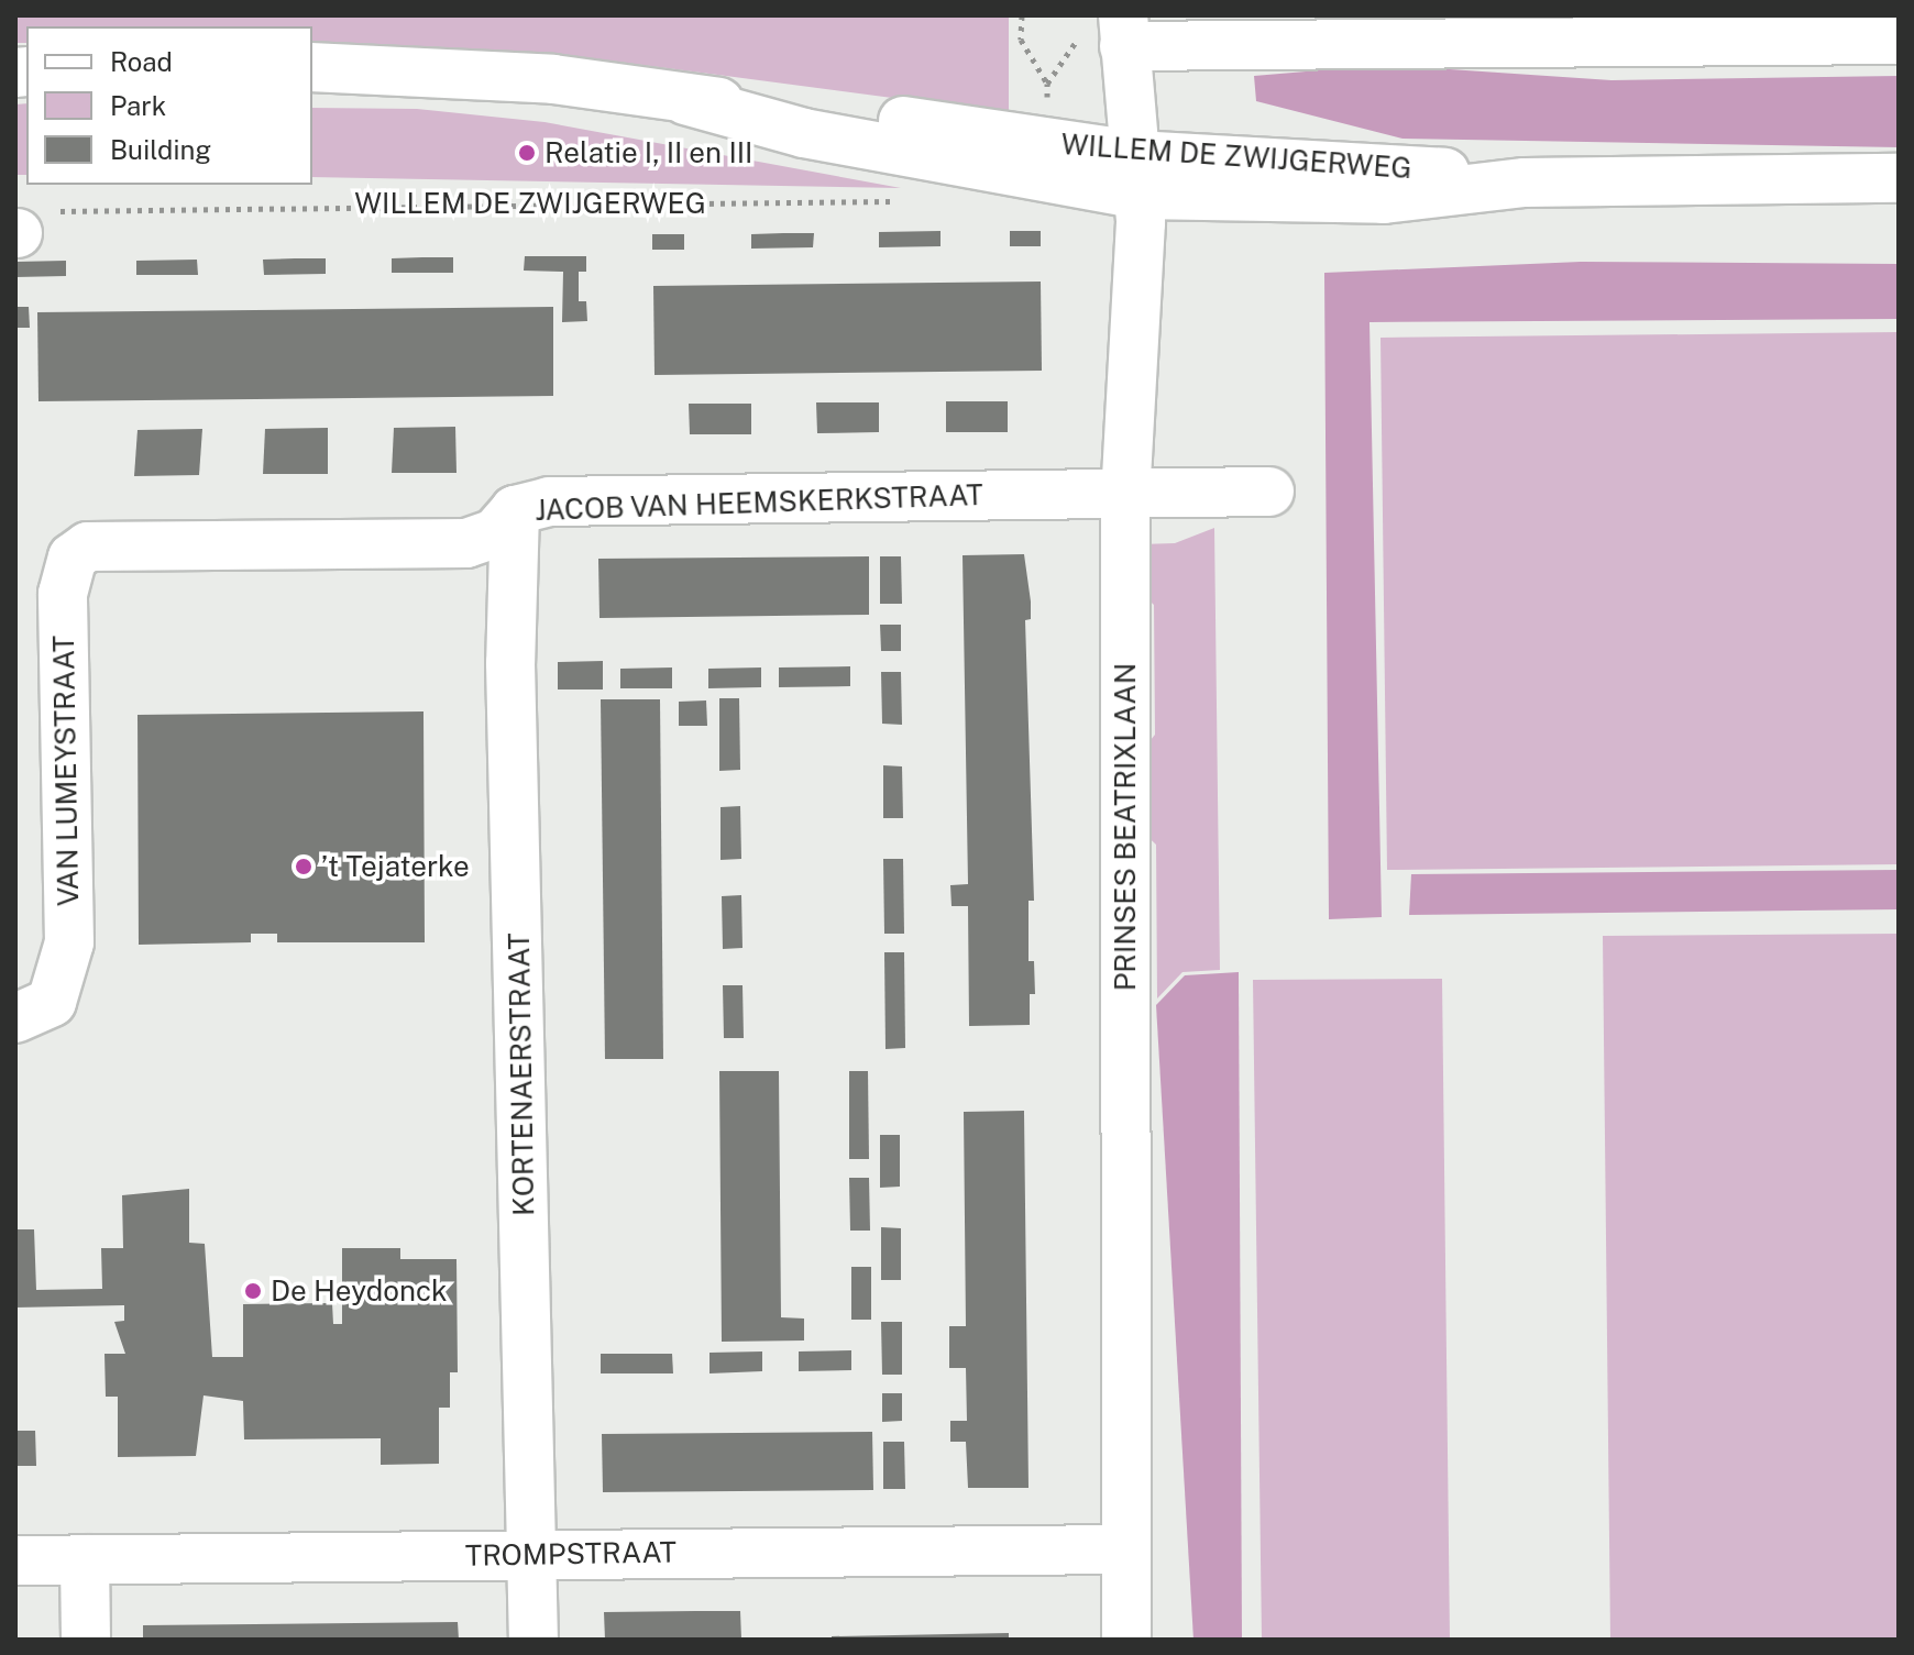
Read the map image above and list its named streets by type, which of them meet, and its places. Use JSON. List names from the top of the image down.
{
  "streets": {
    "street": [
      "WILLEM DE ZWIJGERWEG",
      "JACOB VAN HEEMSKERKSTRAAT",
      "VAN LUMEYSTRAAT",
      "PRINSES BEATRIXLAAN",
      "KORTENAERSTRAAT",
      "TROMPSTRAAT"
    ]
  },
  "crossings": [
    ["WILLEM DE ZWIJGERWEG", "PRINSES BEATRIXLAAN"],
    ["JACOB VAN HEEMSKERKSTRAAT", "VAN LUMEYSTRAAT"],
    ["JACOB VAN HEEMSKERKSTRAAT", "PRINSES BEATRIXLAAN"],
    ["JACOB VAN HEEMSKERKSTRAAT", "KORTENAERSTRAAT"],
    ["PRINSES BEATRIXLAAN", "TROMPSTRAAT"],
    ["KORTENAERSTRAAT", "TROMPSTRAAT"]
  ],
  "places": ["Relatie I, II en III", "’t Tejaterke", "De Heydonck"],
  "legend": ["Road", "Park", "Building"]
}
